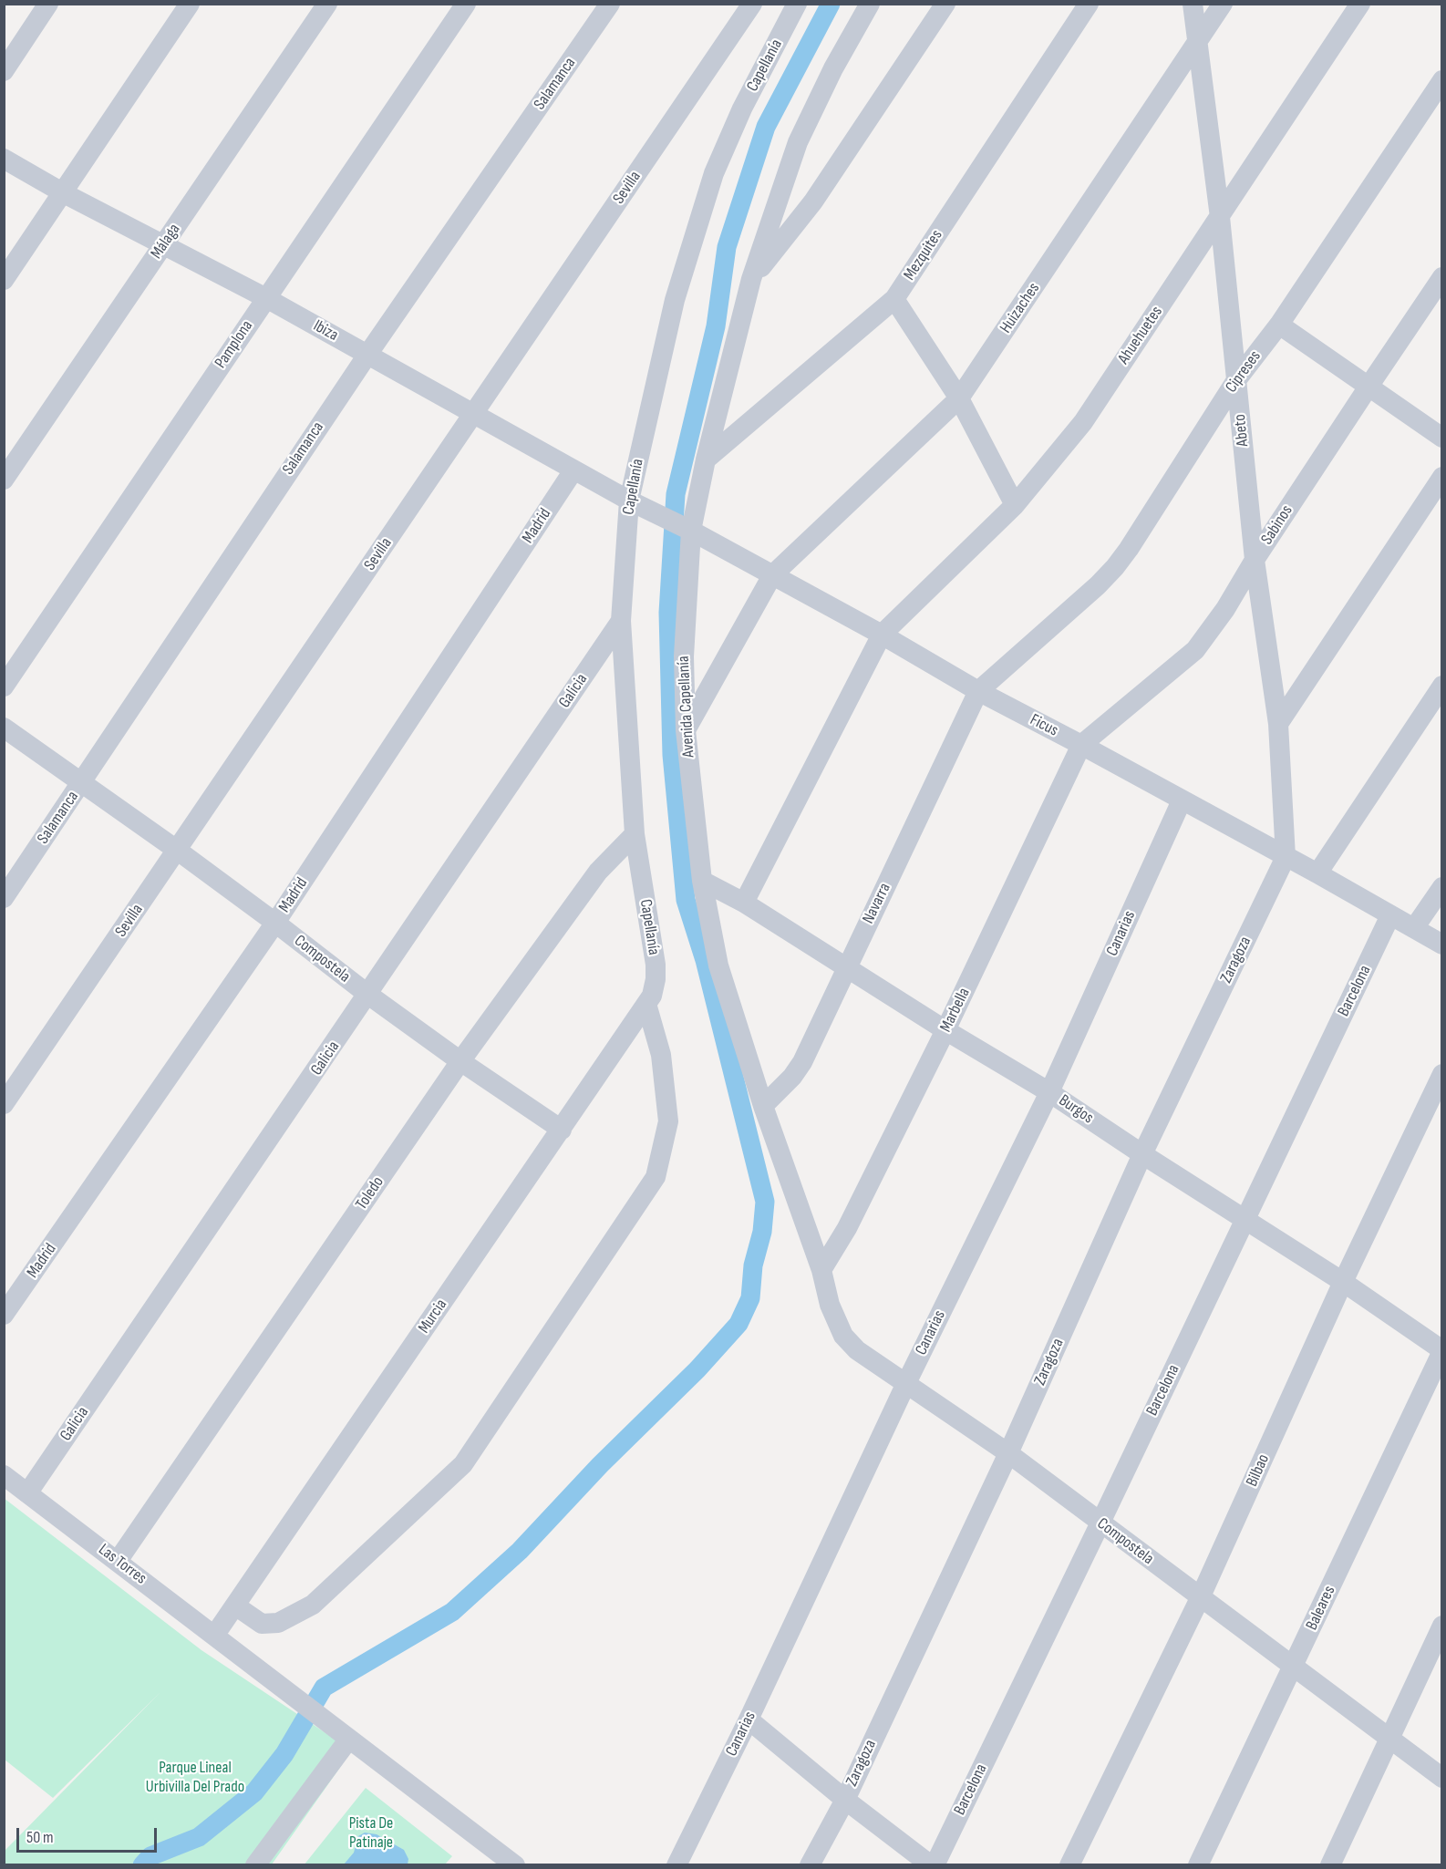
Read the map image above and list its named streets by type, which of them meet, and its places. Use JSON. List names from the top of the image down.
{
  "streets": {
    "street": [
      "Capellanía",
      "Salamanca",
      "Sevilla",
      "Málaga",
      "Mezquites",
      "Huizaches",
      "Ibiza",
      "Ahuehuetes",
      "Pamplona",
      "Cipreses",
      "Abeto",
      "Sabinos",
      "Madrid",
      "Galicia",
      "Avenida Capellanía",
      "Ficus",
      "Navarra",
      "Canarias",
      "Compostela",
      "Zaragoza",
      "Barcelona",
      "Marbella",
      "Burgos",
      "Toledo",
      "Murcia",
      "Bilbao",
      "Las Torres",
      "Baleares"
    ]
  },
  "crossings": [
    ["Capellanía", "Ibiza"],
    ["Capellanía", "Galicia"],
    ["Capellanía", "Ficus"],
    ["Capellanía", "Toledo"],
    ["Capellanía", "Murcia"],
    ["Salamanca", "Ibiza"],
    ["Salamanca", "Compostela"],
    ["Sevilla", "Ibiza"],
    ["Sevilla", "Compostela"],
    ["Málaga", "Ibiza"],
    ["Huizaches", "Abeto"],
    ["Huizaches", "Avenida Capellanía"],
    ["Huizaches", "Ficus"],
    ["Ibiza", "Pamplona"],
    ["Ibiza", "Madrid"],
    ["Ibiza", "Ficus"],
    ["Ahuehuetes", "Abeto"],
    ["Ahuehuetes", "Ficus"],
    ["Ahuehuetes", "Burgos"],
    ["Cipreses", "Abeto"],
    ["Cipreses", "Ficus"],
    ["Cipreses", "Navarra"],
    ["Abeto", "Sabinos"],
    ["Abeto", "Ficus"],
    ["Abeto", "Zaragoza"],
    ["Sabinos", "Ficus"],
    ["Sabinos", "Marbella"],
    ["Madrid", "Compostela"],
    ["Galicia", "Compostela"],
    ["Galicia", "Las Torres"],
    ["Avenida Capellanía", "Ficus"],
    ["Avenida Capellanía", "Burgos"],
    ["Ficus", "Navarra"],
    ["Ficus", "Canarias"],
    ["Ficus", "Zaragoza"],
    ["Ficus", "Barcelona"],
    ["Ficus", "Marbella"],
    ["Navarra", "Burgos"],
    ["Canarias", "Compostela"],
    ["Canarias", "Burgos"],
    ["Compostela", "Zaragoza"],
    ["Compostela", "Barcelona"],
    ["Compostela", "Marbella"],
    ["Compostela", "Toledo"],
    ["Compostela", "Murcia"],
    ["Compostela", "Bilbao"],
    ["Compostela", "Baleares"],
    ["Zaragoza", "Burgos"],
    ["Barcelona", "Burgos"],
    ["Marbella", "Burgos"],
    ["Burgos", "Bilbao"],
    ["Burgos", "Baleares"],
    ["Toledo", "Las Torres"],
    ["Murcia", "Las Torres"]
  ],
  "parks": ["Parque Lineal Urbivilla Del Prado", "Pista De Patinaje"],
  "scale_bar": "50 m"
}
